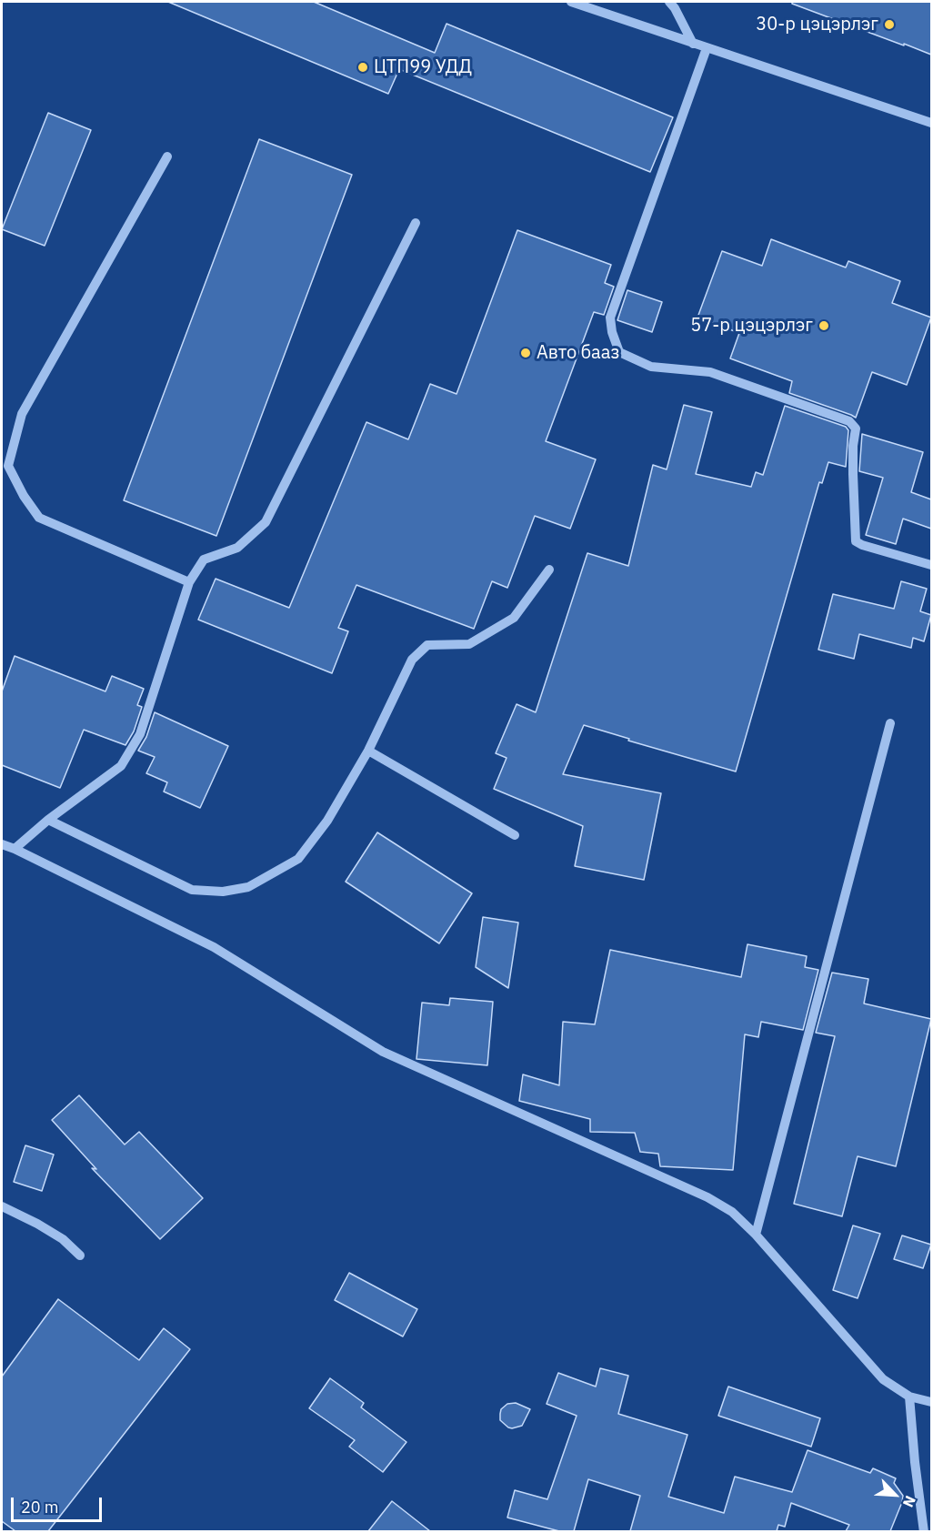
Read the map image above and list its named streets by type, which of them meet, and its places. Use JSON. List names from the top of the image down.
{
  "places": [
    "30-р цэцэрлэг",
    "ЦТП99 УДД",
    "57-р цэцэрлэг",
    "Авто бааз"
  ],
  "scale_bar": "20 m",
  "north": "bottom right"
}
